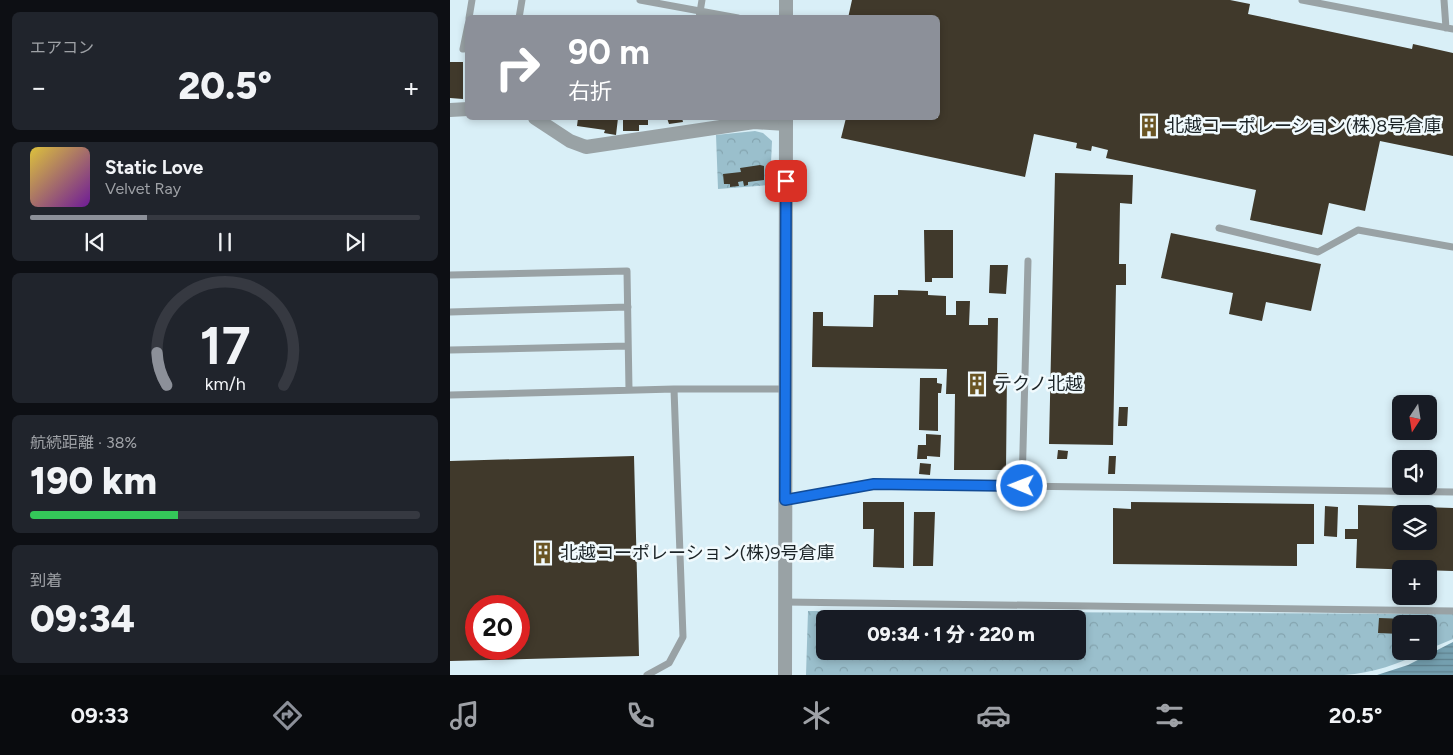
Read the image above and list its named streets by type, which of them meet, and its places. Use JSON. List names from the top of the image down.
{
  "places": {
    "building": ["北越コーポレーション(株)8号倉庫", "テクノ北越", "北越コーポレーション(株)9号倉庫"]
  },
  "north": "bottom",
  "page": {
    "tile": [
      "エアコン",
      ["航続距離 · 38%", "190 km"],
      ["到着", "09:34"]
    ],
    "turn": ["90 m", "右折"],
    "heat": ["−", "20.5°", "+"],
    "song": ["Static Love", "Velvet Ray"],
    "map_buttons": ["+", "−"],
    "limit": "20",
    "trip": "09:34 · 1 分 · 220 m",
    "tabs": ["09:33", "20.5°"],
    "gauge": ["17", "km/h"]
  }
}
